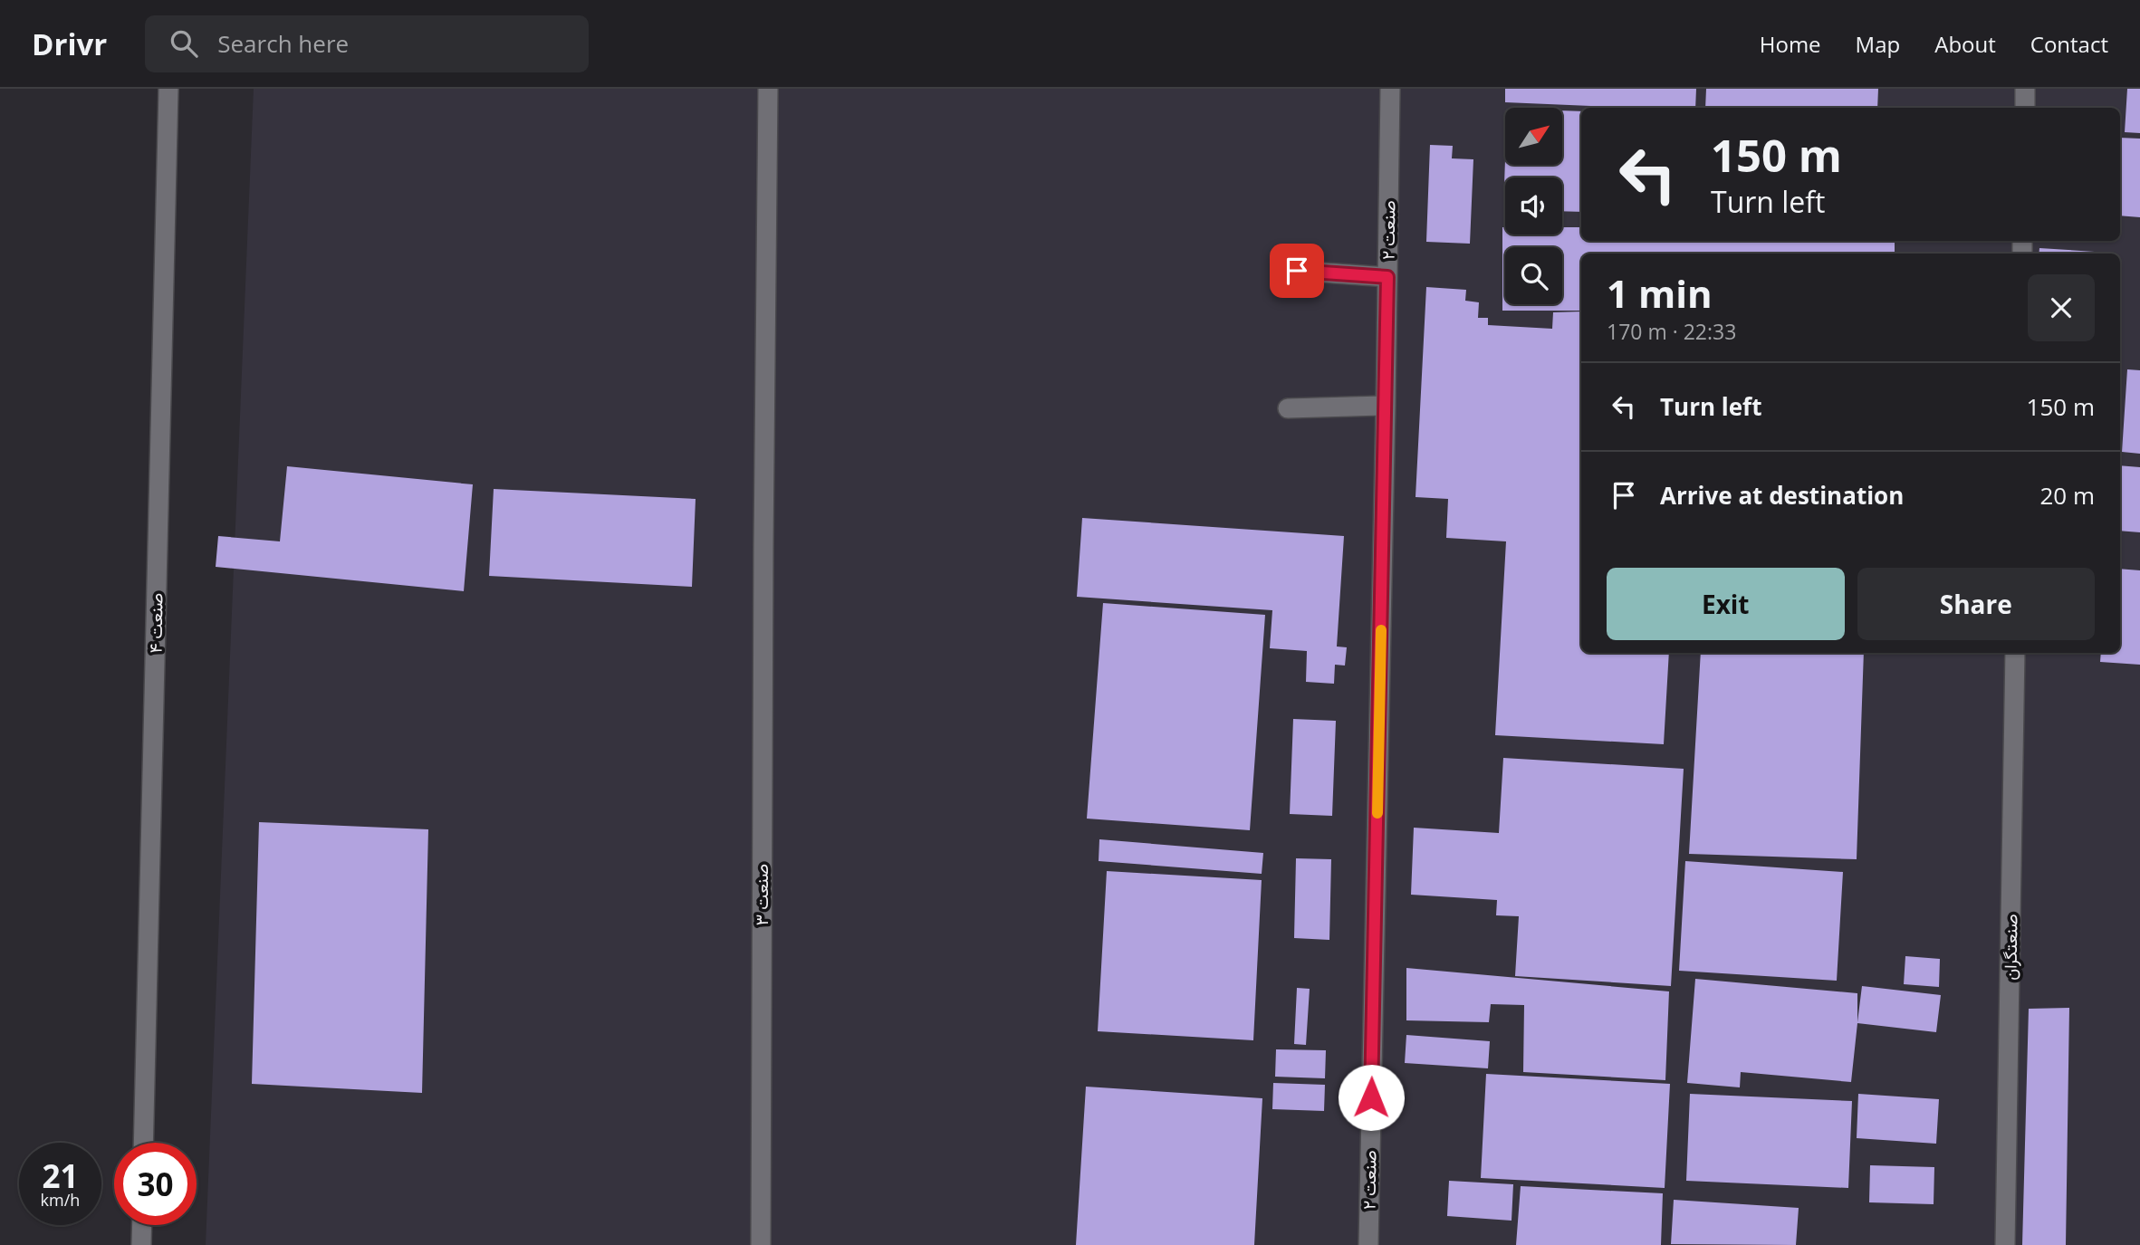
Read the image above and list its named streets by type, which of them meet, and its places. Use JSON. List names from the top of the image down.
{
  "streets": {
    "street": [
      "صنعت ۲",
      "صنعت ۴",
      "صنعت ۳",
      "صنعتگران"
    ]
  },
  "north": "top right",
  "page": {
    "header": "Drivr",
    "search": "Search here",
    "nav": [
      "Home",
      "Map",
      "About",
      "Contact"
    ],
    "turn": ["150 m", "Turn left"],
    "heading": ["1 min", "170 m · 22:33"],
    "list": [
      {
        "name": "Turn left",
        "value": "150 m"
      },
      {
        "name": "Arrive at destination",
        "value": "20 m"
      }
    ],
    "buttons": ["Exit", "Share"],
    "speed": "21 km/h",
    "limit": "30"
  }
}
